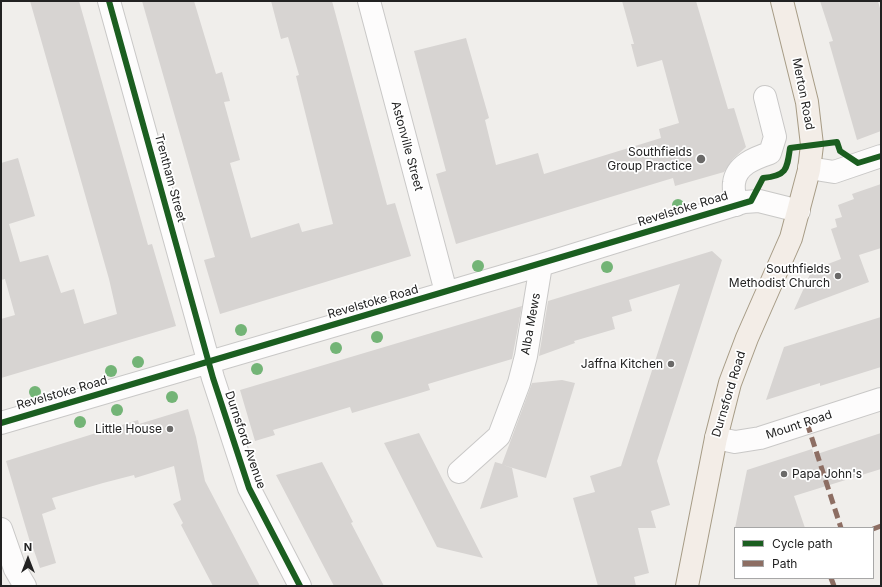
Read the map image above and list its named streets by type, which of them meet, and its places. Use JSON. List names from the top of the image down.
{
  "streets": {
    "main road": ["Merton Road", "Durnsford Road"],
    "street": [
      "Astonville Street",
      "Trentham Street",
      "Revelstoke Road",
      "Alba Mews",
      "Mount Road",
      "Durnsford Avenue"
    ]
  },
  "crossings": [
    ["Merton Road", "Revelstoke Road"],
    ["Merton Road", "Durnsford Road"],
    ["Astonville Street", "Revelstoke Road"],
    ["Trentham Street", "Revelstoke Road"],
    ["Trentham Street", "Durnsford Avenue"],
    ["Revelstoke Road", "Alba Mews"],
    ["Revelstoke Road", "Durnsford Road"],
    ["Revelstoke Road", "Durnsford Avenue"],
    ["Durnsford Road", "Mount Road"]
  ],
  "places": [
    "Southfields Group Practice",
    "Southfields Methodist Church",
    "Jaffna Kitchen",
    "Little House",
    "Papa John's"
  ],
  "legend": ["Cycle path", "Path"],
  "north": "top"
}
